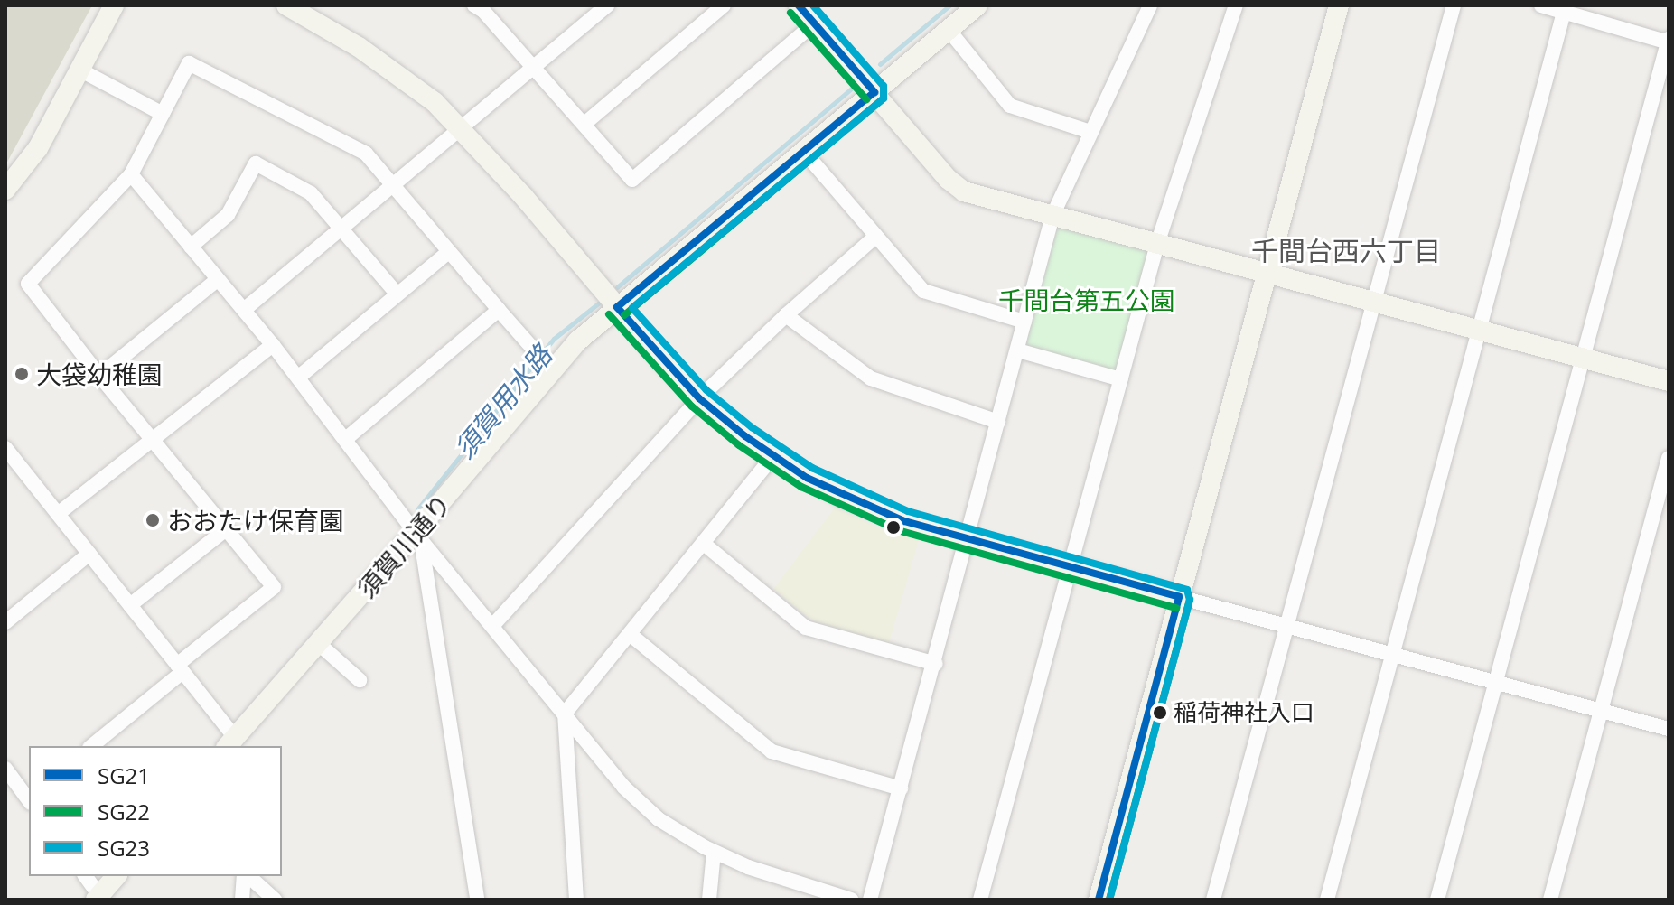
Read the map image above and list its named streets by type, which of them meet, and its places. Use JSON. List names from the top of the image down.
{
  "streets": {
    "street": ["須賀川通り"]
  },
  "districts": ["千間台西六丁目"],
  "water": ["須賀用水路"],
  "parks": ["千間台第五公園"],
  "places": ["大袋幼稚園", "おおたけ保育園", "稲荷神社入口"],
  "lines": ["transit line SG21", "transit line SG23", "transit line SG22"],
  "legend": ["SG21", "SG22", "SG23"]
}
